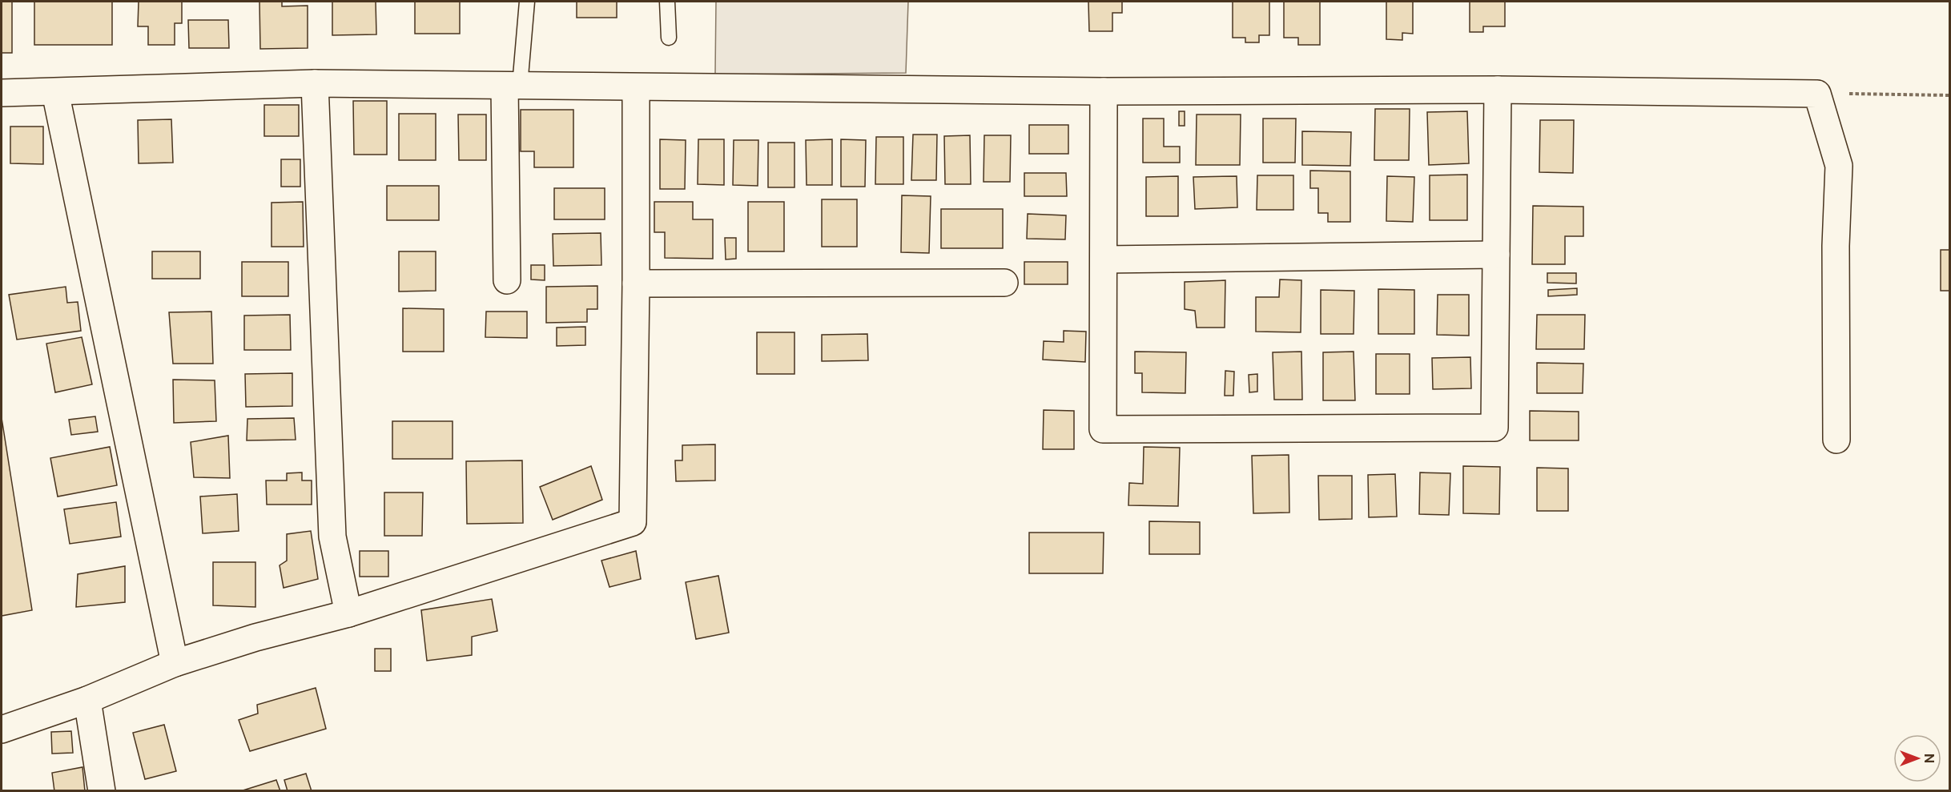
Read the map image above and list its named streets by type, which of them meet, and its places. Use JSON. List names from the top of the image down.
{
  "north": "right"
}
